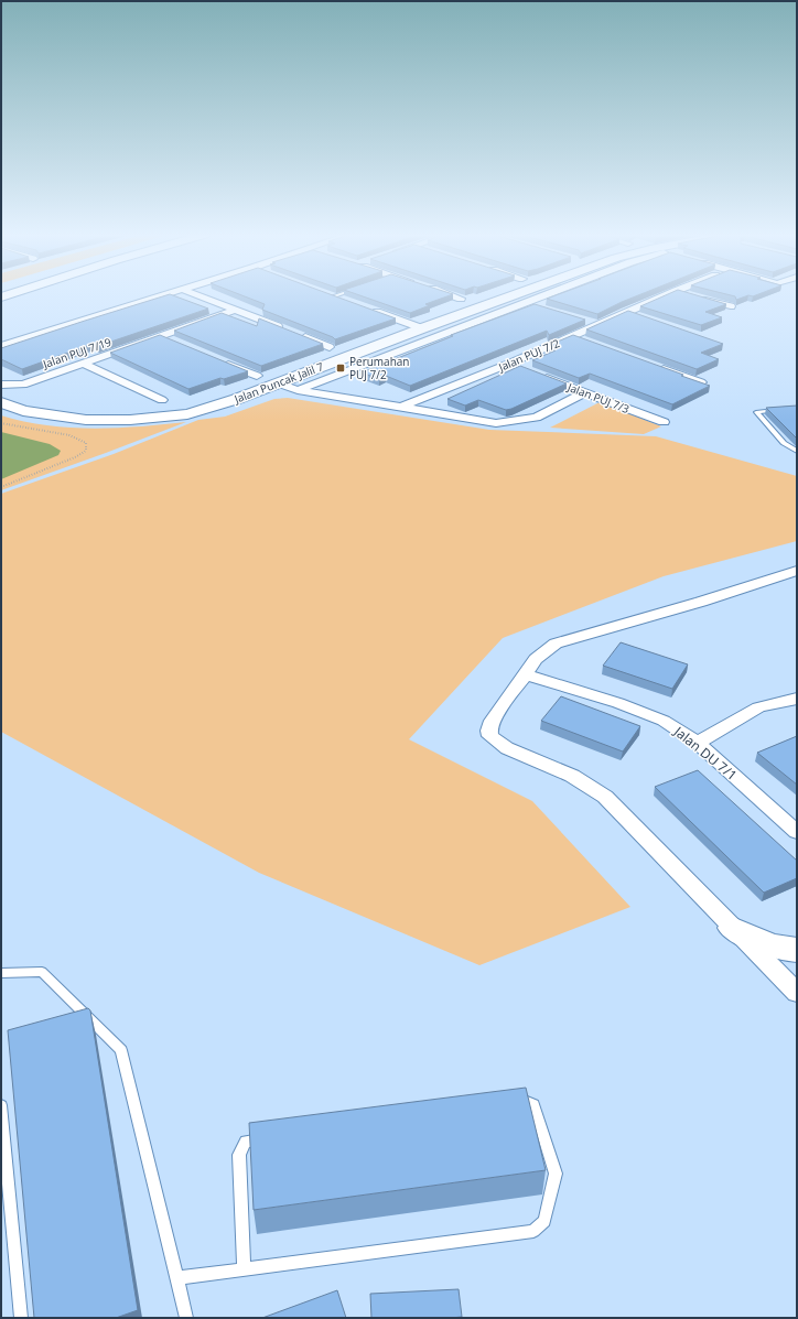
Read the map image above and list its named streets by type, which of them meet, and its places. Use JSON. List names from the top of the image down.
{
  "streets": {
    "street": [
      "Jalan PUJ 7/19",
      "Jalan PUJ 7/2",
      "Jalan Puncak Jalil 7",
      "Jalan PUJ 7/3",
      "Jalan DU 7/1"
    ]
  },
  "crossings": [
    ["Jalan PUJ 7/2", "Jalan Puncak Jalil 7"],
    ["Jalan PUJ 7/2", "Jalan PUJ 7/3"]
  ],
  "places": {
    "transit": ["Perumahan PUJ 7/2"]
  }
}
